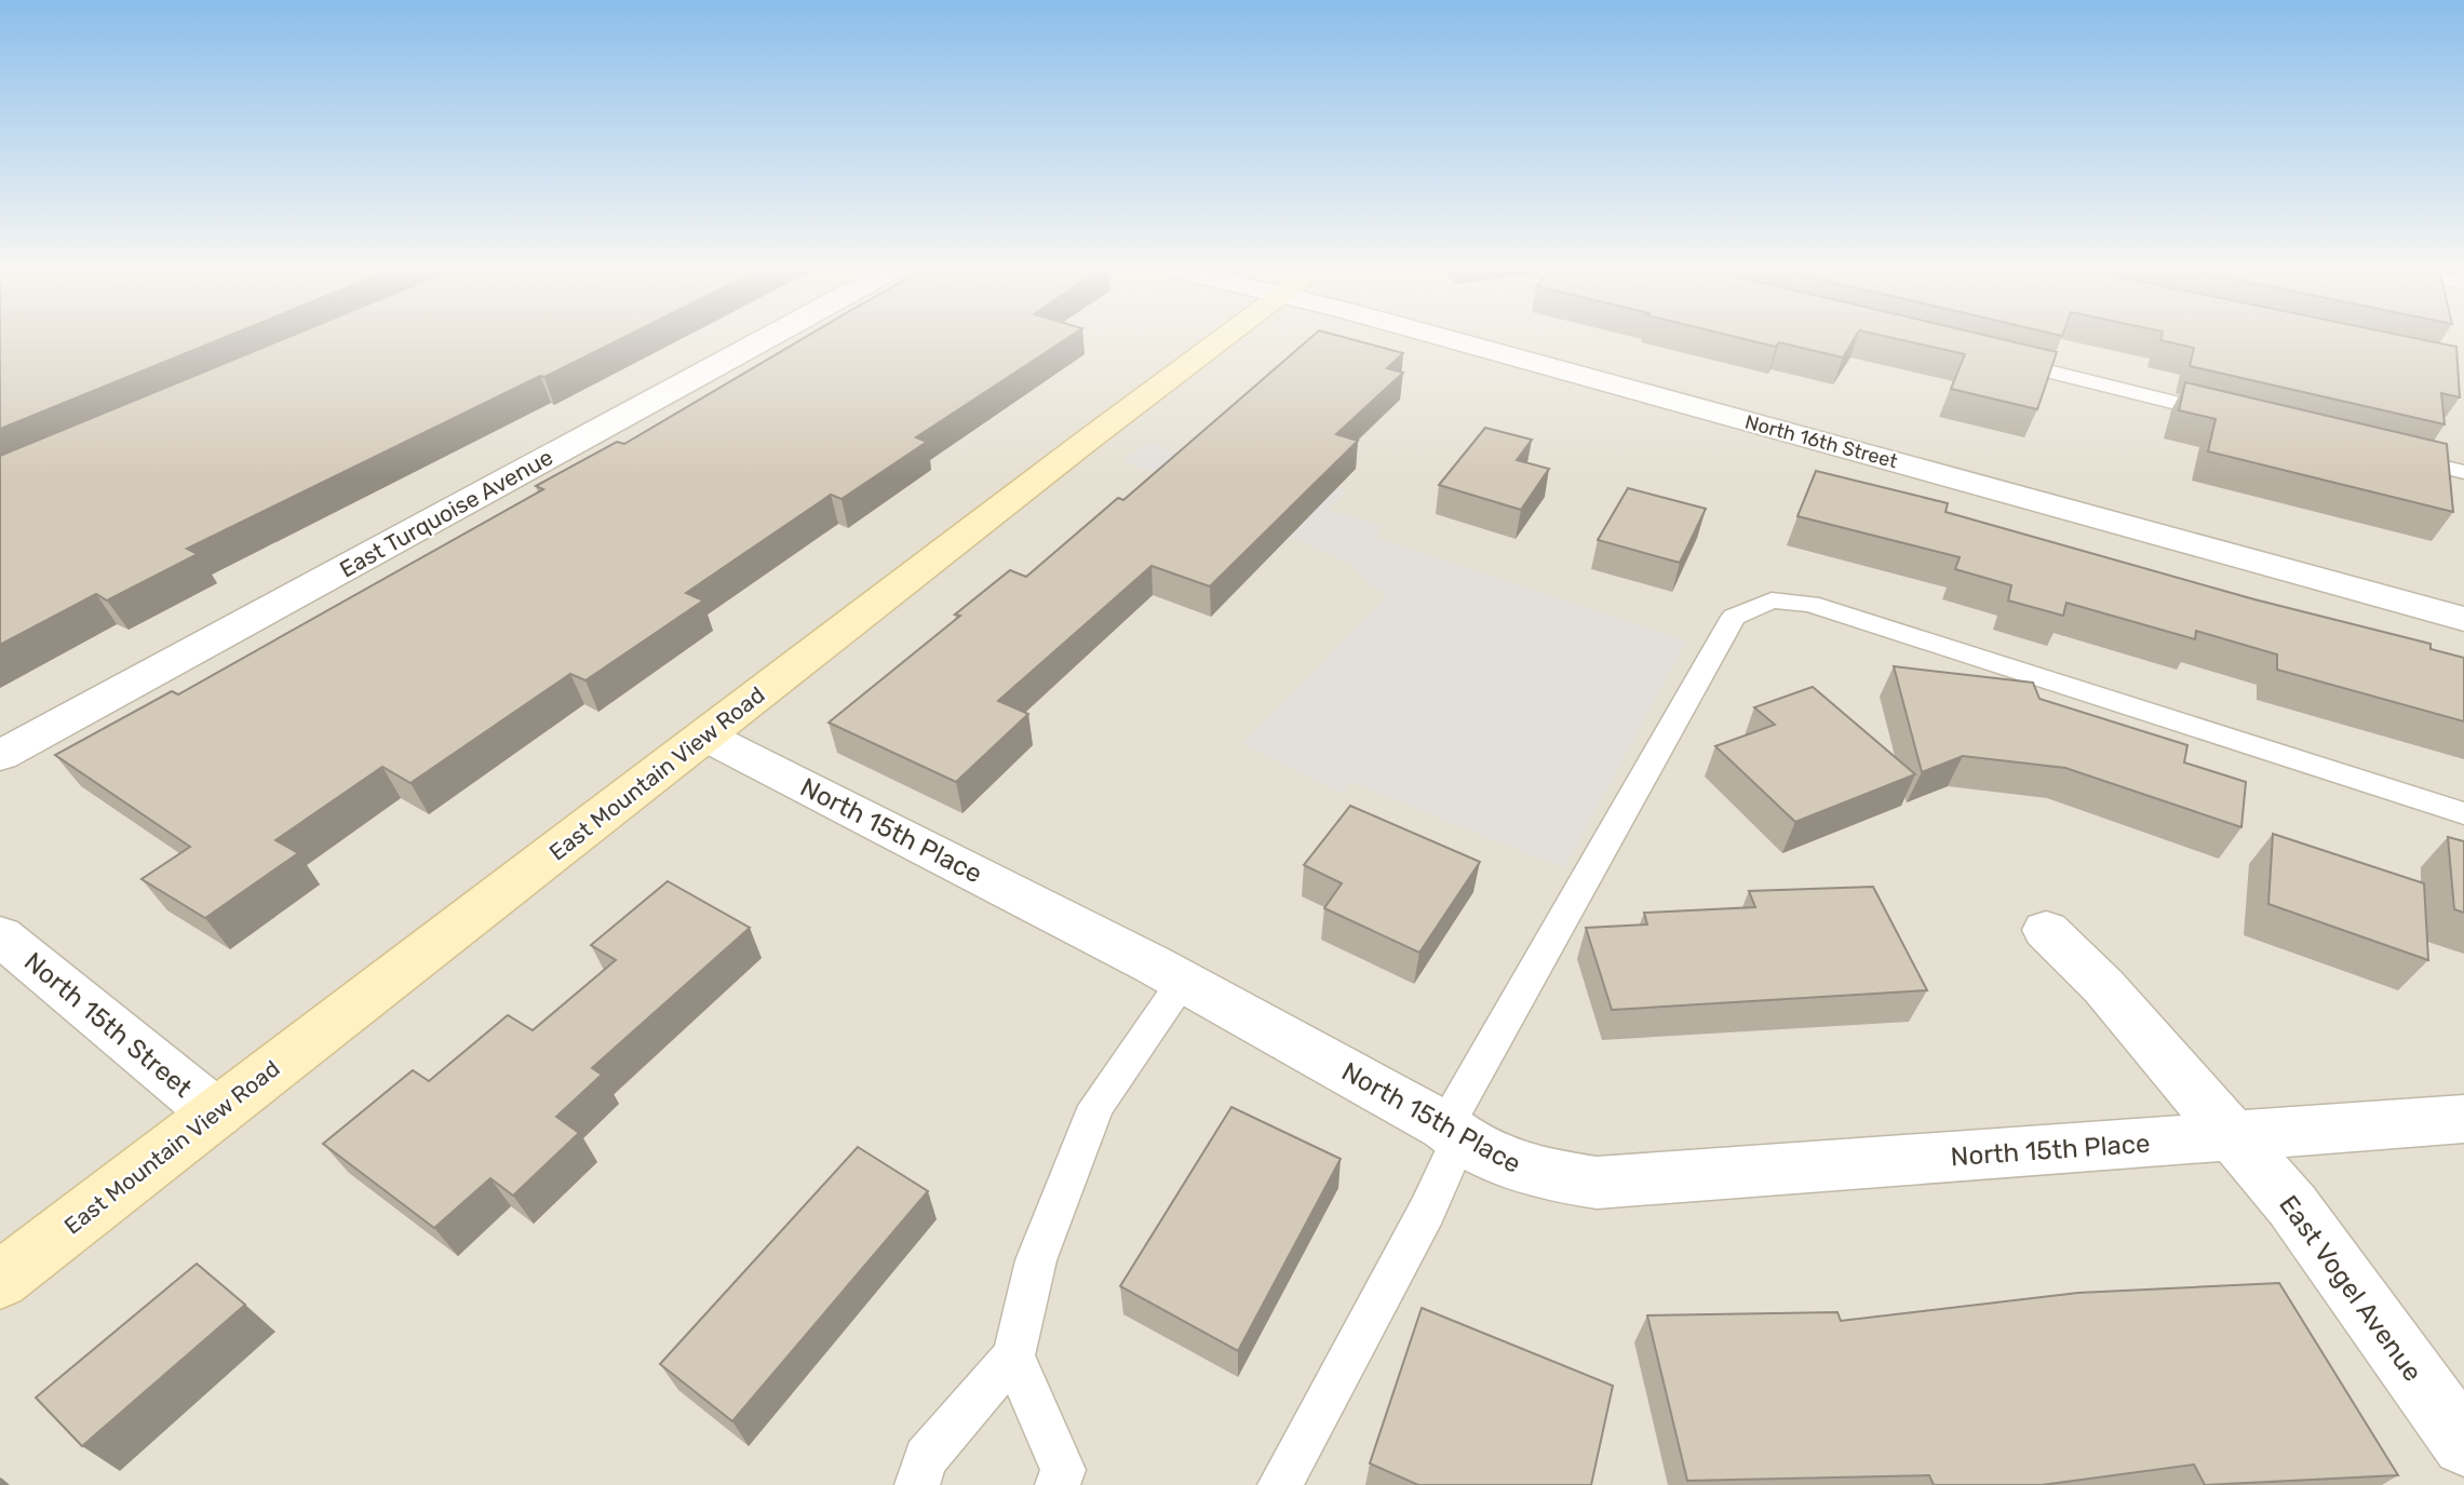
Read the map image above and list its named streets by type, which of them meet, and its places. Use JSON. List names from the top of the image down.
{
  "streets": {
    "street": [
      "North 16th Street",
      "East Turquoise Avenue",
      "East Mountain View Road",
      "North 15th Place",
      "North 15th Street",
      "East Vogel Avenue"
    ]
  },
  "crossings": [
    ["East Mountain View Road", "North 15th Place"],
    ["East Mountain View Road", "North 15th Street"],
    ["North 15th Place", "East Vogel Avenue"]
  ]
}
